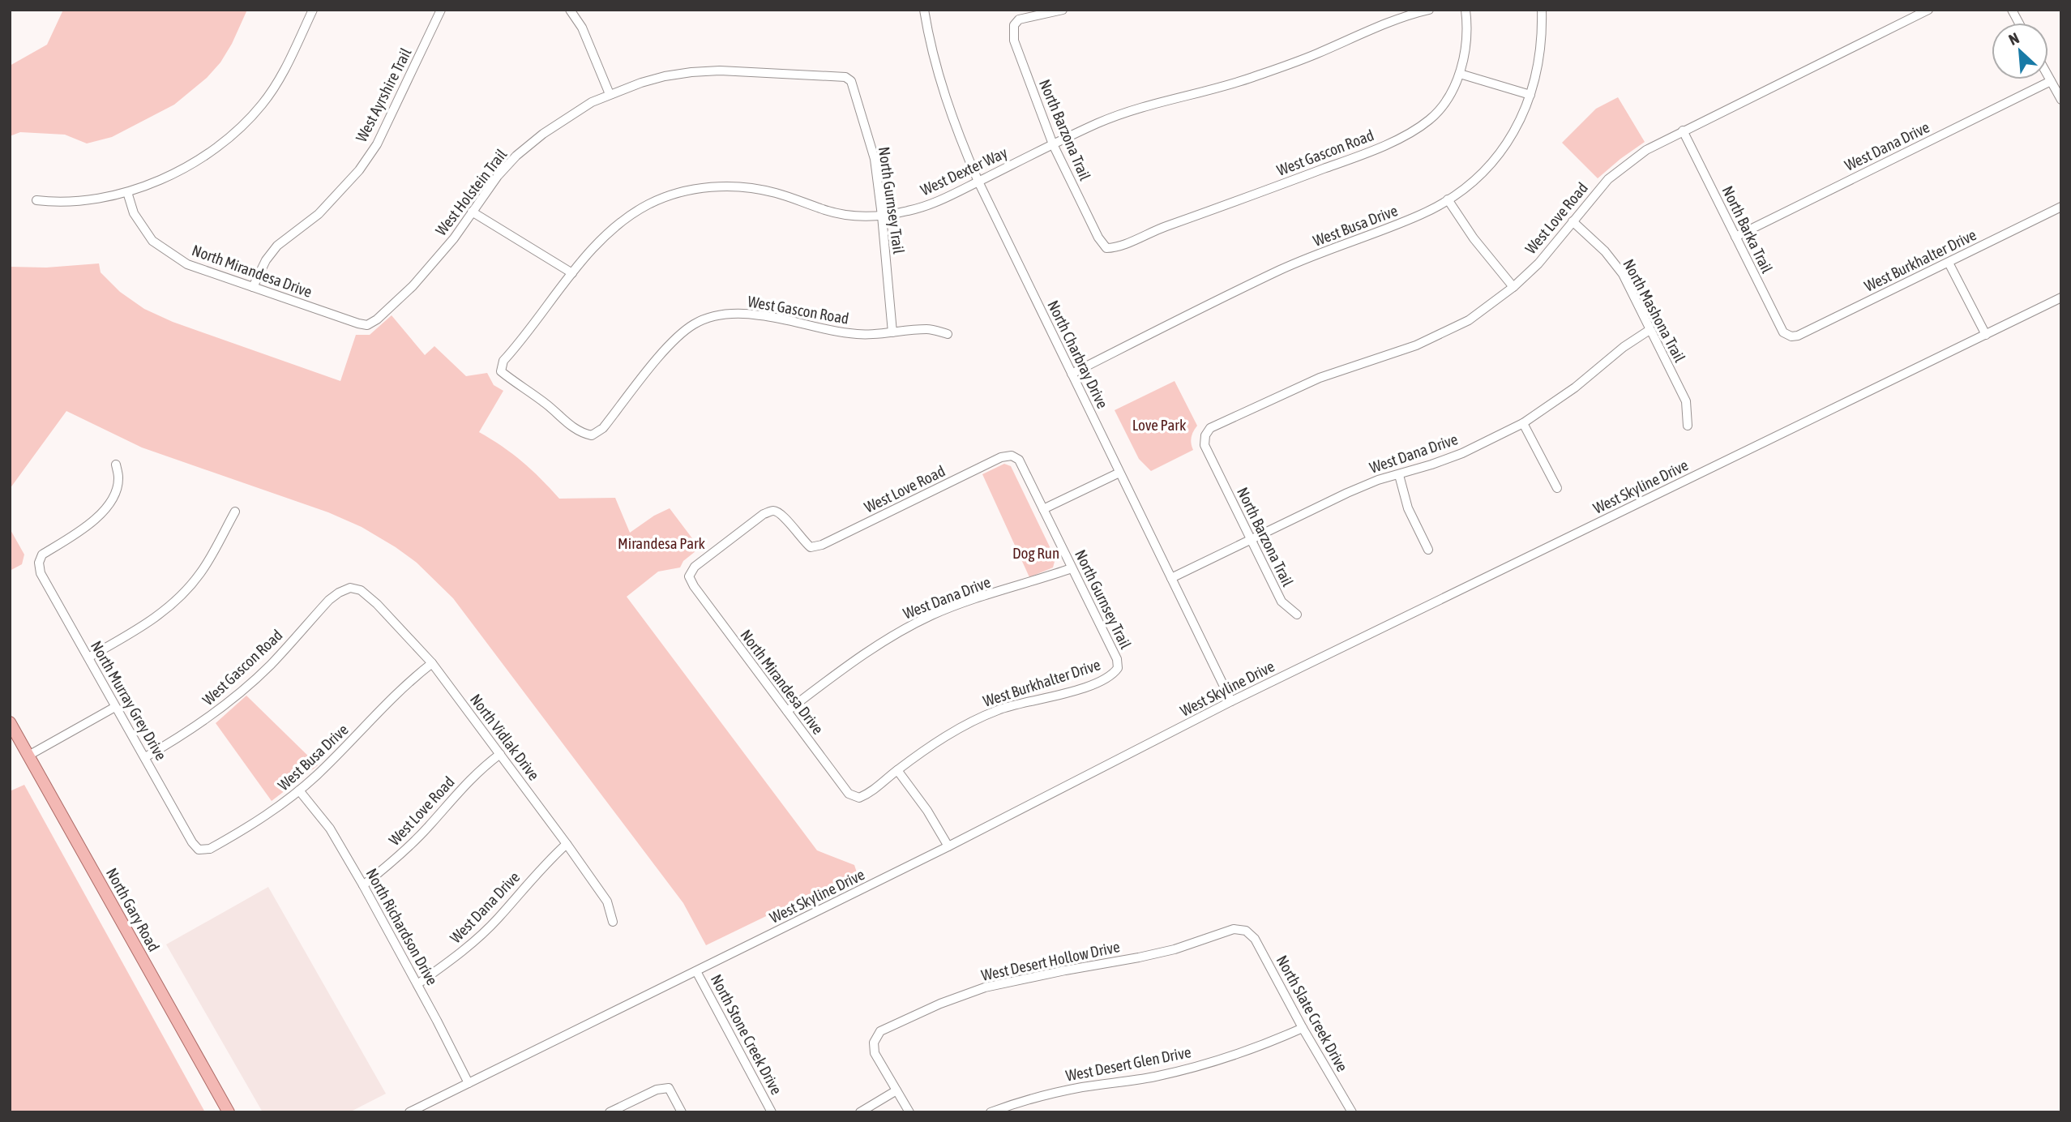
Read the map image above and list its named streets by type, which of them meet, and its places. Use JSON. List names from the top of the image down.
{
  "streets": {
    "main road": ["North Gary Road"],
    "street": [
      "West Ayrshire Trail",
      "North Barzona Trail",
      "West Dana Drive",
      "West Gascon Road",
      "West Dexter Way",
      "West Holstein Trail",
      "North Gurnsey Trail",
      "West Love Road",
      "West Busa Drive",
      "North Barka Trail",
      "West Burkhalter Drive",
      "North Mirandesa Drive",
      "North Mashona Trail",
      "North Charbray Drive",
      "West Skyline Drive",
      "North Murray Grey Drive",
      "North Vidlak Drive",
      "North Richardson Drive",
      "West Desert Hollow Drive",
      "North Slate Creek Drive",
      "North Stone Creek Drive",
      "West Desert Glen Drive"
    ]
  },
  "crossings": [
    ["West Ayrshire Trail", "North Mirandesa Drive"],
    ["North Barzona Trail", "West Dana Drive"],
    ["North Barzona Trail", "West Gascon Road"],
    ["North Barzona Trail", "West Dexter Way"],
    ["North Barzona Trail", "West Love Road"],
    ["West Dana Drive", "North Gurnsey Trail"],
    ["West Dana Drive", "North Barka Trail"],
    ["West Dana Drive", "North Mirandesa Drive"],
    ["West Dana Drive", "North Mashona Trail"],
    ["West Dana Drive", "North Charbray Drive"],
    ["West Dana Drive", "North Vidlak Drive"],
    ["West Dana Drive", "North Richardson Drive"],
    ["West Gascon Road", "West Dexter Way"],
    ["West Gascon Road", "North Gurnsey Trail"],
    ["West Gascon Road", "North Murray Grey Drive"],
    ["West Gascon Road", "North Vidlak Drive"],
    ["West Dexter Way", "North Gurnsey Trail"],
    ["West Dexter Way", "North Charbray Drive"],
    ["West Holstein Trail", "North Gurnsey Trail"],
    ["West Holstein Trail", "North Mirandesa Drive"],
    ["North Gurnsey Trail", "West Love Road"],
    ["North Gurnsey Trail", "West Burkhalter Drive"],
    ["West Love Road", "North Barka Trail"],
    ["West Love Road", "North Mirandesa Drive"],
    ["West Love Road", "North Mashona Trail"],
    ["West Love Road", "North Vidlak Drive"],
    ["West Love Road", "North Richardson Drive"],
    ["West Busa Drive", "North Charbray Drive"],
    ["West Busa Drive", "North Murray Grey Drive"],
    ["West Busa Drive", "North Vidlak Drive"],
    ["West Busa Drive", "North Richardson Drive"],
    ["North Barka Trail", "West Burkhalter Drive"],
    ["West Burkhalter Drive", "North Mirandesa Drive"],
    ["North Charbray Drive", "West Skyline Drive"],
    ["West Skyline Drive", "North Richardson Drive"],
    ["West Skyline Drive", "North Stone Creek Drive"],
    ["West Desert Hollow Drive", "North Slate Creek Drive"],
    ["North Slate Creek Drive", "West Desert Glen Drive"]
  ],
  "parks": ["Love Park", "Mirandesa Park", "Dog Run"],
  "north": "top left"
}
